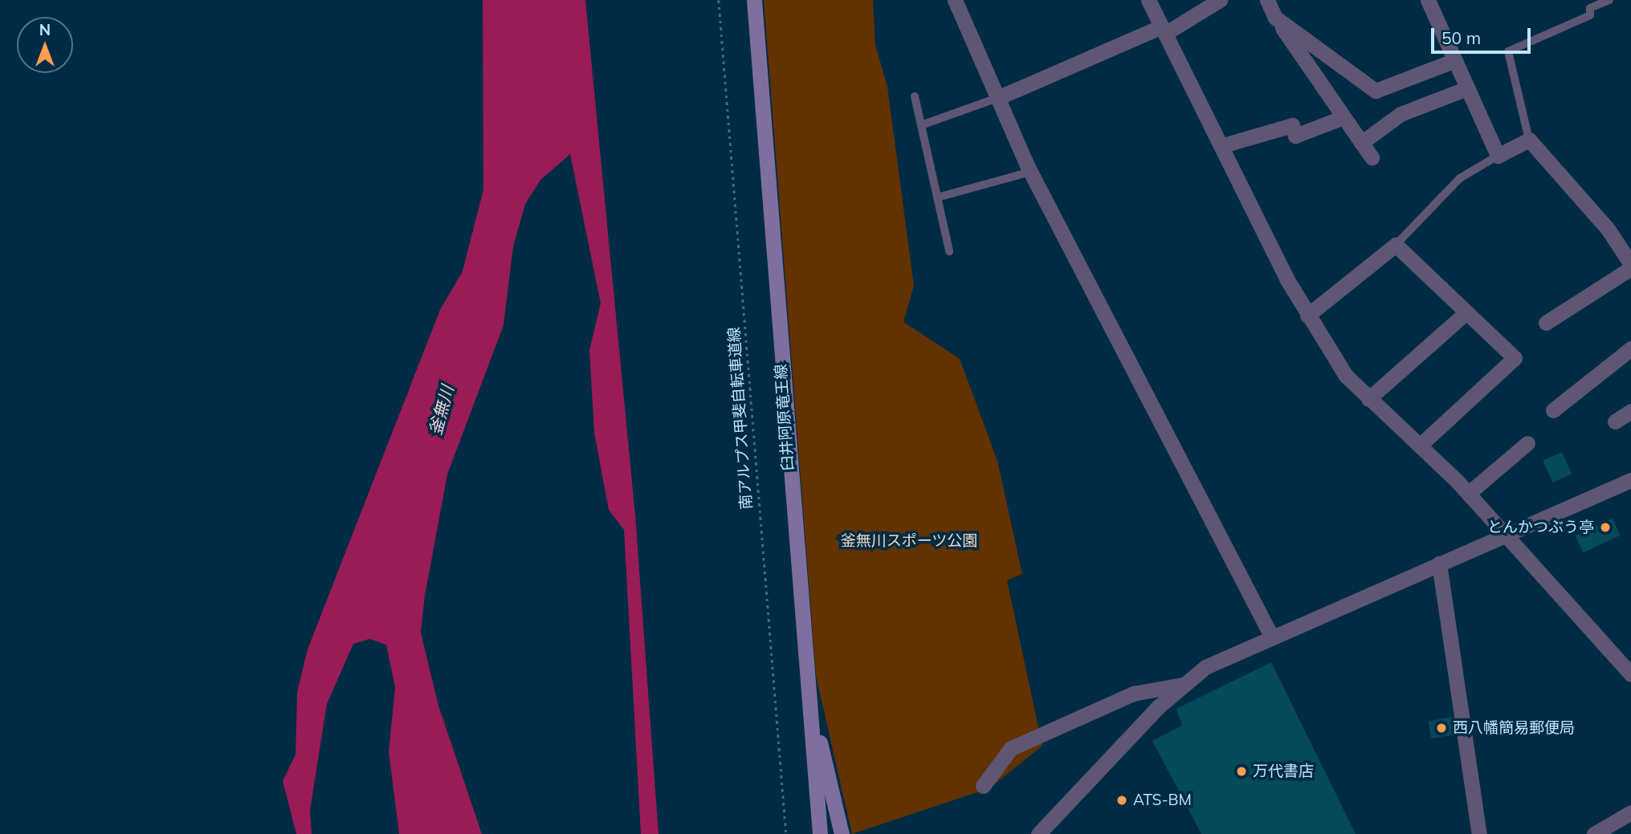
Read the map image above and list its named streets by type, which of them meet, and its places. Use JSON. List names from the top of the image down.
{
  "streets": {
    "main road": ["臼井阿原竜王線"],
    "path": ["南アルプス甲斐自転車道線"]
  },
  "water": ["釜無川"],
  "parks": ["釜無川スポーツ公園"],
  "places": [
    "とんかつぶう亭",
    "西八幡簡易郵便局",
    "万代書店",
    "ATS-BM"
  ],
  "scale_bar": "50 m",
  "north": "top"
}
